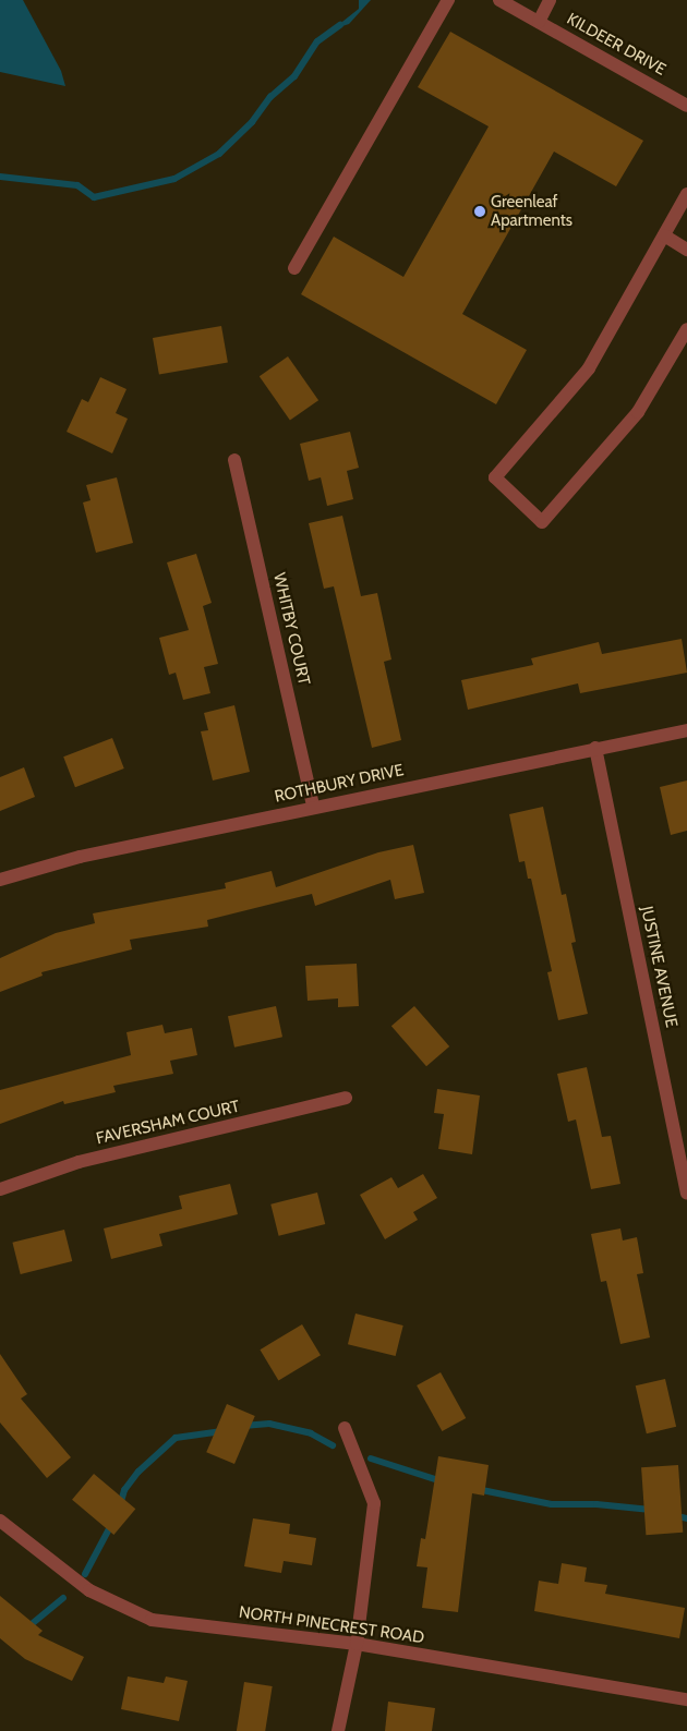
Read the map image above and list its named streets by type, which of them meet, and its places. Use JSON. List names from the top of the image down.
{
  "streets": {
    "street": [
      "KILDEER DRIVE",
      "WHITBY COURT",
      "ROTHBURY DRIVE",
      "JUSTINE AVENUE",
      "FAVERSHAM COURT",
      "NORTH PINECREST ROAD"
    ]
  },
  "crossings": [
    ["WHITBY COURT", "ROTHBURY DRIVE"],
    ["ROTHBURY DRIVE", "JUSTINE AVENUE"]
  ],
  "places": ["Greenleaf Apartments"]
}
